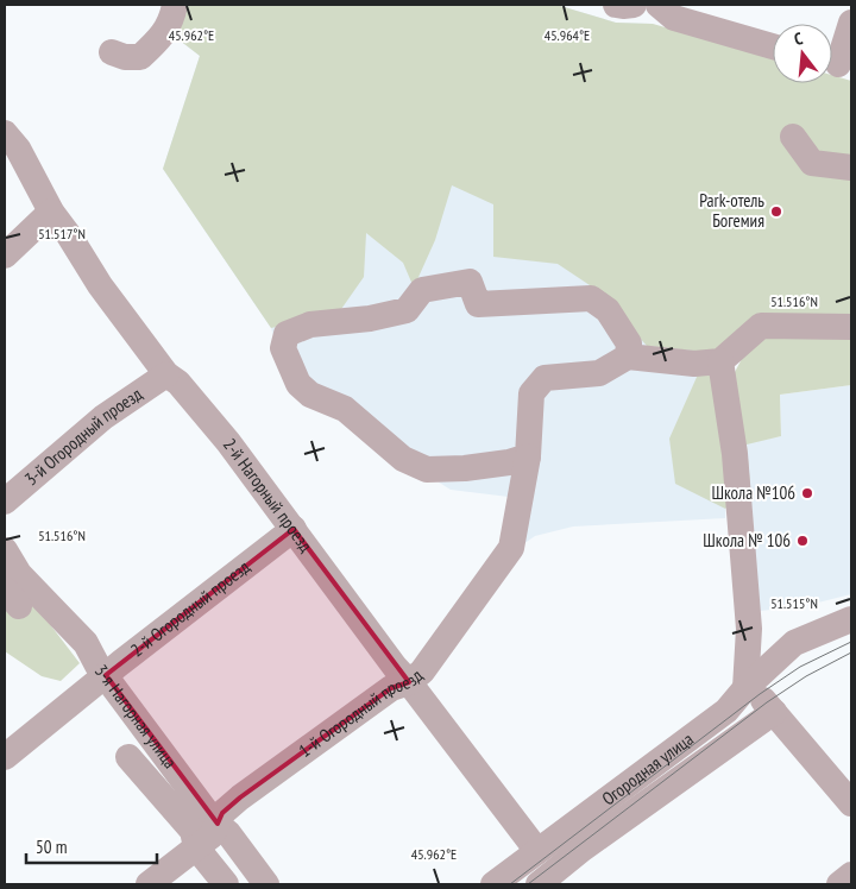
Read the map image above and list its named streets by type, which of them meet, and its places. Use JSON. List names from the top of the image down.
{
  "streets": {
    "street": [
      "3-й Огородный проезд",
      "2-й Нагорный проезд",
      "2-й Огородный проезд",
      "1-й Огородный проезд",
      "3-я Нагорная улица",
      "Огородная улица"
    ]
  },
  "crossings": [
    ["3-й Огородный проезд", "2-й Нагорный проезд"],
    ["2-й Нагорный проезд", "2-й Огородный проезд"],
    ["2-й Нагорный проезд", "1-й Огородный проезд"],
    ["2-й Нагорный проезд", "Огородная улица"],
    ["2-й Огородный проезд", "3-я Нагорная улица"],
    ["1-й Огородный проезд", "3-я Нагорная улица"]
  ],
  "places": ["Park-отель Богемия", "Школа №106", "Школа № 106"],
  "scale_bar": "50 m",
  "north": "top",
  "coordinates": [
    "45.962°E",
    "45.964°E",
    "51.517°N",
    "51.516°N",
    "51.515°N"
  ]
}
